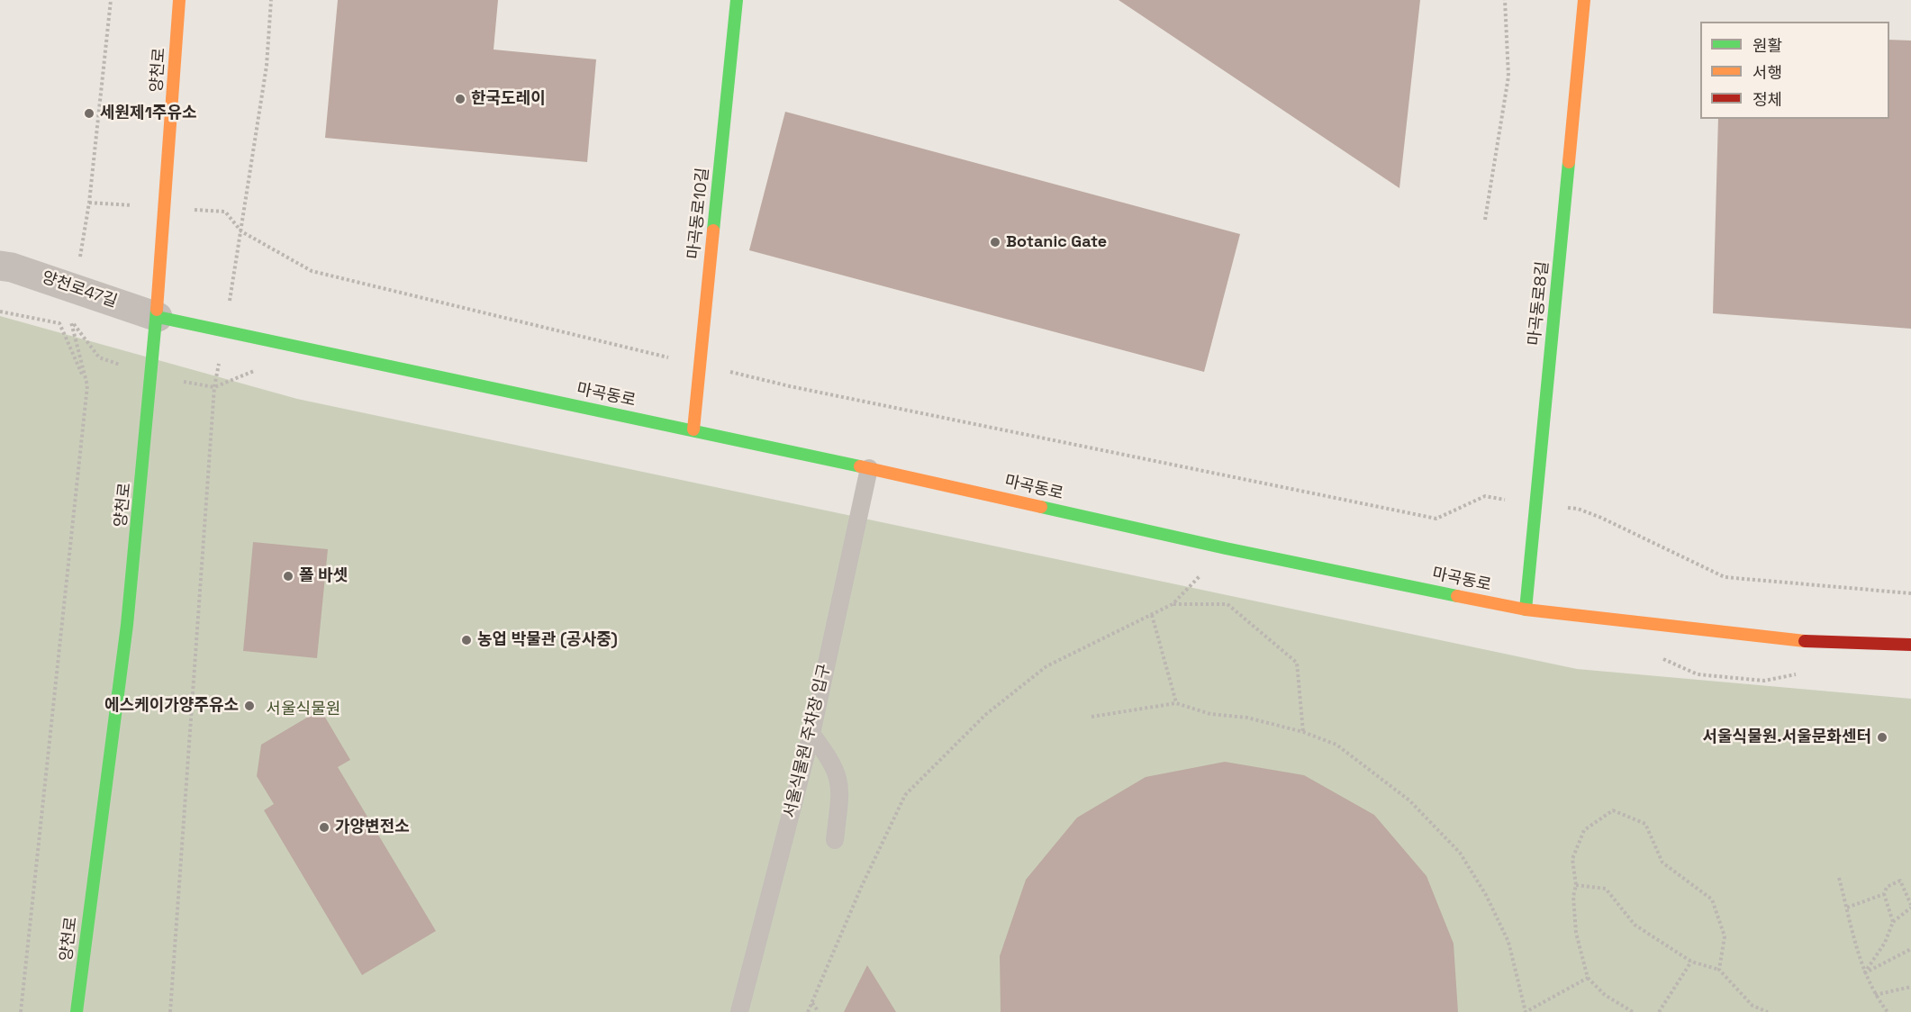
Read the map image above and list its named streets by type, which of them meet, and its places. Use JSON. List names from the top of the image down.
{
  "streets": {
    "main road": [
      "양천로",
      "마곡동로10길",
      "마곡동로8길",
      "마곡동로"
    ],
    "street": ["양천로47길"],
    "lane": ["서울식물원 주차장 입구"]
  },
  "crossings": [
    ["양천로", "양천로47길"],
    ["양천로", "마곡동로"],
    ["마곡동로10길", "마곡동로"],
    ["양천로47길", "마곡동로"],
    ["마곡동로8길", "마곡동로"],
    ["마곡동로", "서울식물원 주차장 입구"]
  ],
  "parks": ["서울식물원"],
  "places": [
    "한국도레이",
    "세원제1주유소",
    "Botanic Gate",
    "폴 바셋",
    "농업 박물관 (공사중)",
    "에스케이가양주유소",
    "서울식물원.서울문화센터",
    "가양변전소"
  ],
  "legend": ["원활", "서행", "정체"]
}
